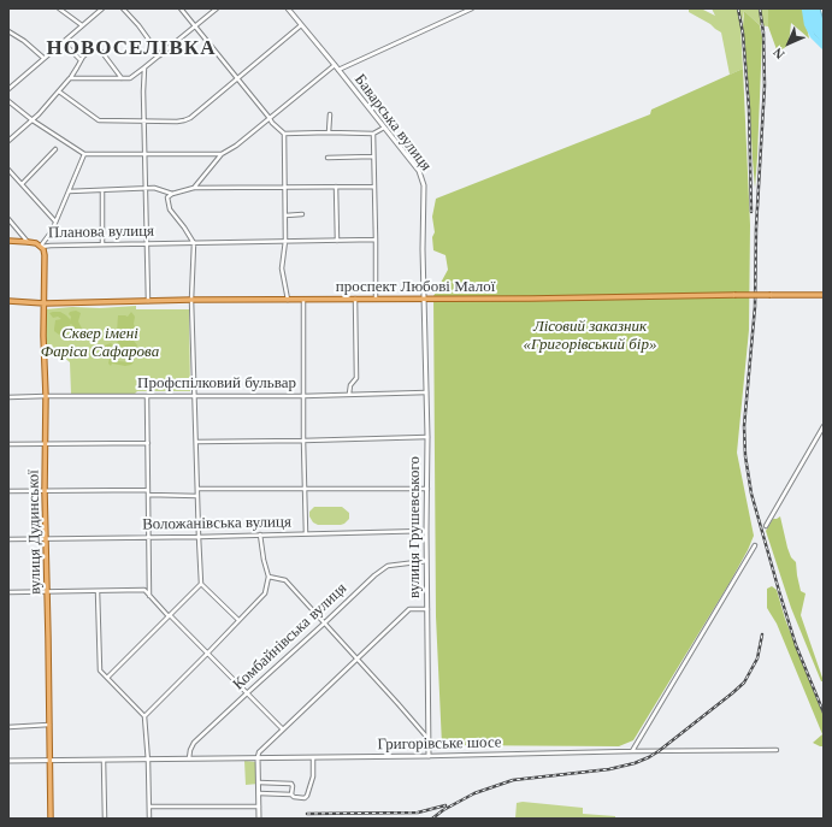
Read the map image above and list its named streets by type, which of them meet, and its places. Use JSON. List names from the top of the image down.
{
  "streets": {
    "main road": ["Планова вулиця", "проспект Любові Малої", "вулиця Дудинської"],
    "street": [
      "Баварська вулиця",
      "Профспілковий бульвар",
      "Воложанівська вулиця",
      "вулиця Грушевського",
      "Комбайнівська вулиця",
      "Григорівське шосе"
    ]
  },
  "crossings": [
    ["Баварська вулиця", "проспект Любові Малої"],
    ["Баварська вулиця", "вулиця Грушевського"],
    ["Планова вулиця", "вулиця Дудинської"],
    ["проспект Любові Малої", "вулиця Грушевського"],
    ["проспект Любові Малої", "вулиця Дудинської"],
    ["Профспілковий бульвар", "вулиця Грушевського"],
    ["Профспілковий бульвар", "вулиця Дудинської"],
    ["Воложанівська вулиця", "вулиця Грушевського"],
    ["Воложанівська вулиця", "вулиця Дудинської"],
    ["вулиця Грушевського", "Комбайнівська вулиця"],
    ["вулиця Грушевського", "Григорівське шосе"],
    ["вулиця Дудинської", "Григорівське шосе"],
    ["Комбайнівська вулиця", "Григорівське шосе"]
  ],
  "districts": ["НОВОСЕЛІВКА"],
  "parks": ["Лісовий заказник «Григорівський бір»", "Сквер імені Фаріса Сафарова"],
  "north": "bottom left"
}
